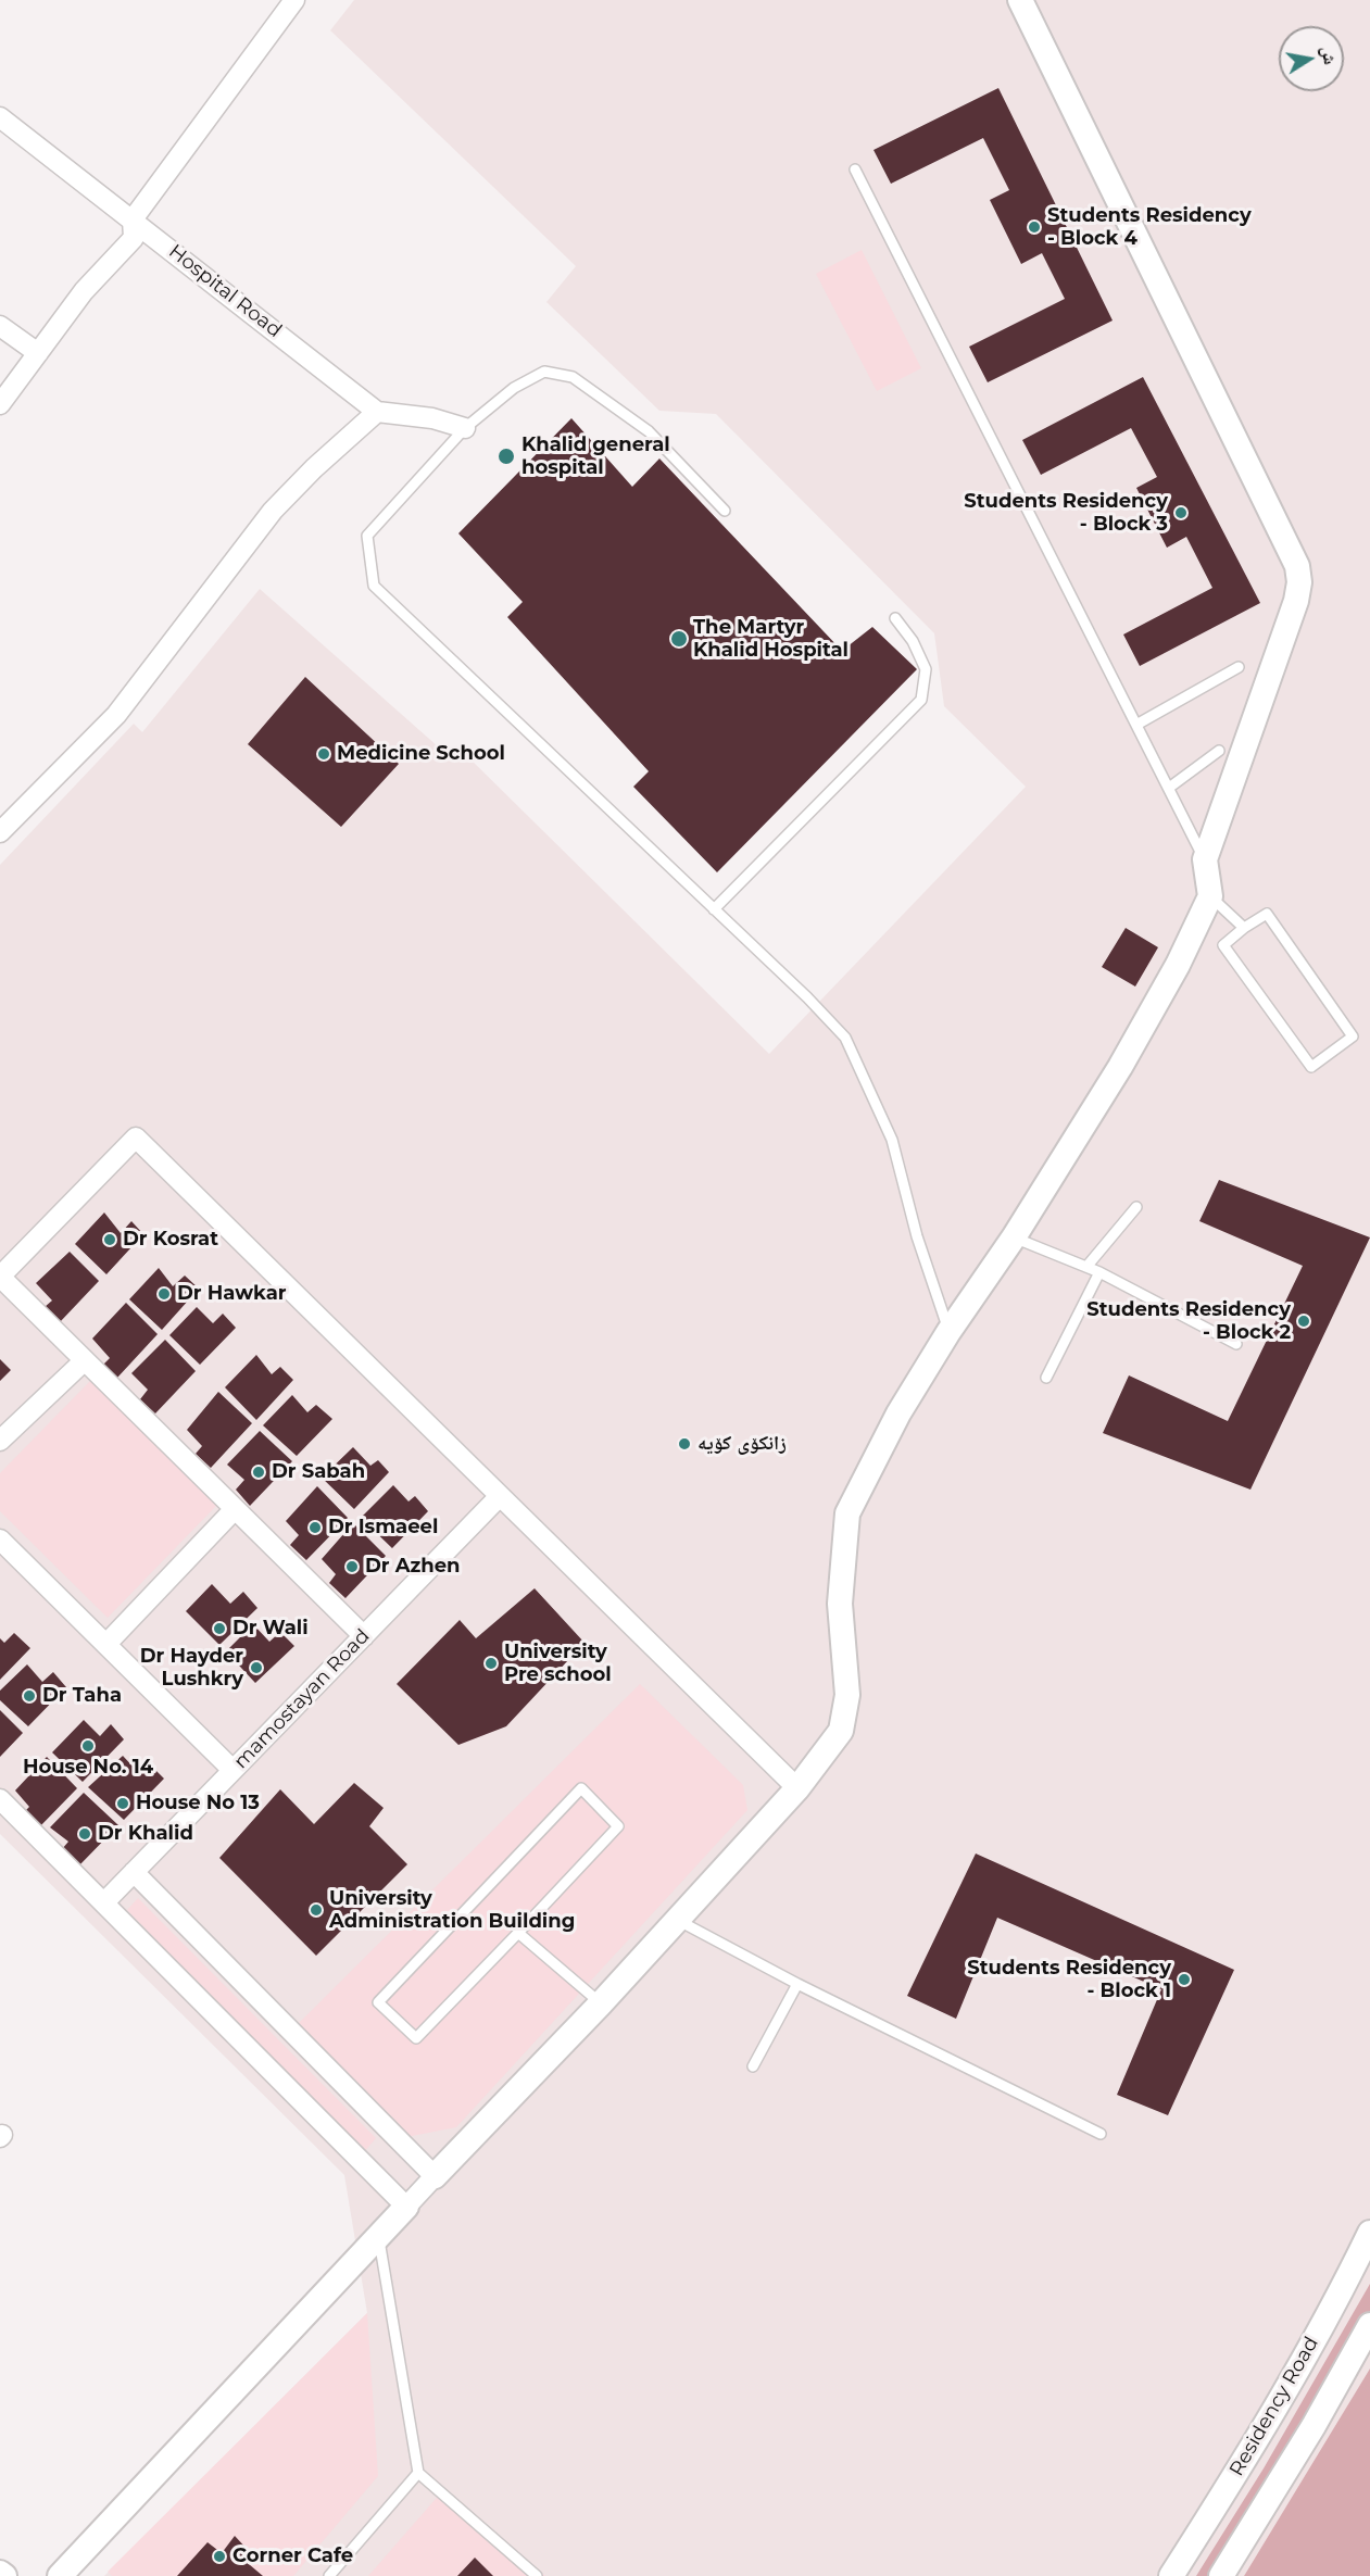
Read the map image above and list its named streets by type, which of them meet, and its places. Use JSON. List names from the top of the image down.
{
  "streets": {
    "street": ["Hospital Road", "mamostayan Road", "Residency Road"]
  },
  "places": [
    "Students Residency - Block 4",
    "Khalid general hospital",
    "Students Residency - Block 3",
    "The Martyr Khalid Hospital",
    "Medicine School",
    "Dr Kosrat",
    "Dr Hawkar",
    "Students Residency - Block 2",
    "زانکۆی کۆیە",
    "Dr Sabah",
    "Dr Ismaeel",
    "Dr Azhen",
    "Dr Wali",
    "University Pre school",
    "Dr Hayder Lushkry",
    "Dr Taha",
    "House No. 14",
    "House No 13",
    "Dr Khalid",
    "University Administration Building",
    "Students Residency - Block 1",
    "Corner Cafe"
  ],
  "north": "right"
}
